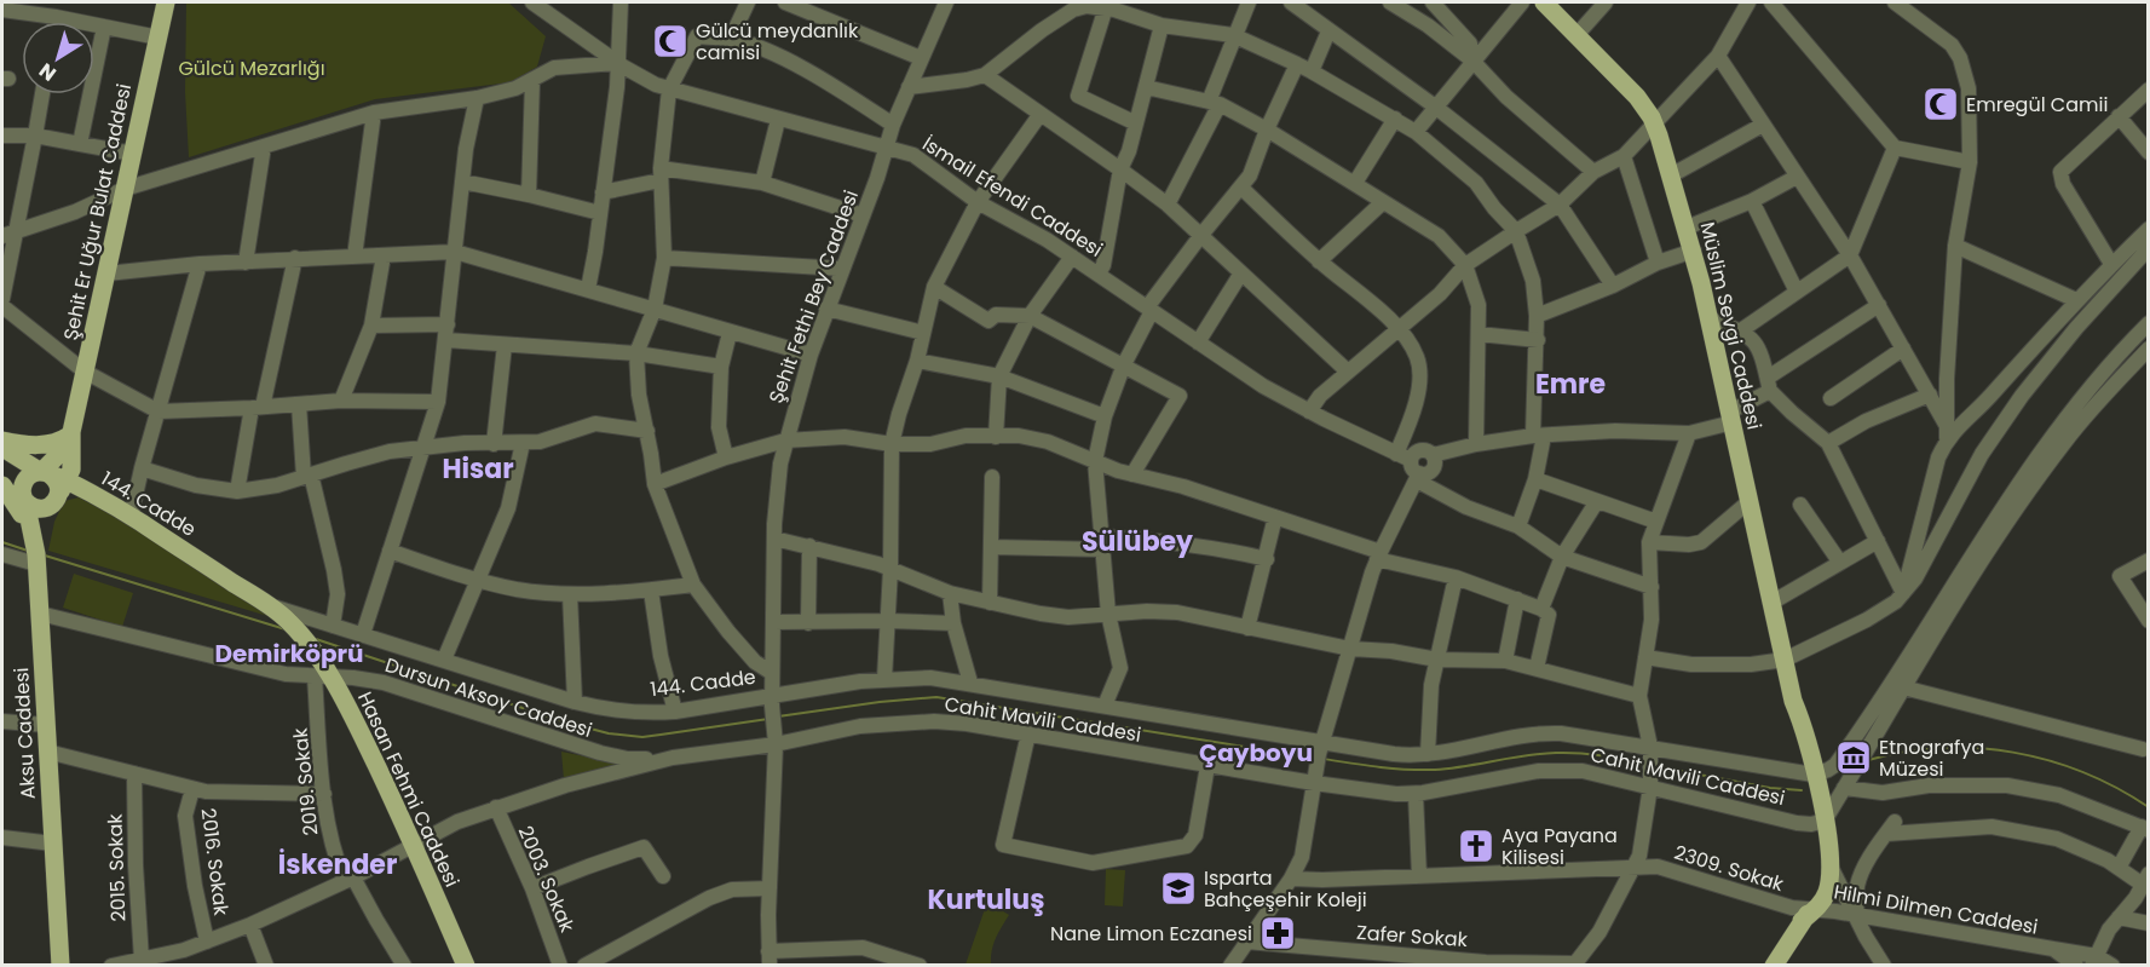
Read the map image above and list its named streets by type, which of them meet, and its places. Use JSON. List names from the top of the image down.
{
  "streets": {
    "main road": [
      "Şehit Er Uğur Bulat Caddesi",
      "Müslim Sevgi Caddesi",
      "144. Cadde",
      "Aksu Caddesi",
      "Hasan Fehmi Caddesi"
    ],
    "street": [
      "İsmail Efendi Caddesi",
      "Şehit Fethi Bey Caddesi",
      "Dursun Aksoy Caddesi",
      "Cahit Mavili Caddesi",
      "2019. Sokak",
      "2016. Sokak",
      "2015. Sokak",
      "2309. Sokak",
      "2003. Sokak",
      "Hilmi Dilmen Caddesi",
      "Zafer Sokak"
    ]
  },
  "crossings": [
    ["İsmail Efendi Caddesi", "Şehit Fethi Bey Caddesi"],
    ["Şehit Er Uğur Bulat Caddesi", "144. Cadde"],
    ["Şehit Er Uğur Bulat Caddesi", "Aksu Caddesi"],
    ["Şehit Fethi Bey Caddesi", "144. Cadde"],
    ["Şehit Fethi Bey Caddesi", "Cahit Mavili Caddesi"],
    ["Müslim Sevgi Caddesi", "144. Cadde"],
    ["Müslim Sevgi Caddesi", "Cahit Mavili Caddesi"],
    ["Müslim Sevgi Caddesi", "2309. Sokak"],
    ["Müslim Sevgi Caddesi", "Hilmi Dilmen Caddesi"],
    ["144. Cadde", "Aksu Caddesi"],
    ["144. Cadde", "Hasan Fehmi Caddesi"],
    ["Dursun Aksoy Caddesi", "Cahit Mavili Caddesi"],
    ["Dursun Aksoy Caddesi", "Aksu Caddesi"],
    ["Dursun Aksoy Caddesi", "2019. Sokak"],
    ["Dursun Aksoy Caddesi", "Hasan Fehmi Caddesi"],
    ["Cahit Mavili Caddesi", "2019. Sokak"],
    ["Cahit Mavili Caddesi", "Hasan Fehmi Caddesi"],
    ["Cahit Mavili Caddesi", "2016. Sokak"],
    ["Cahit Mavili Caddesi", "2015. Sokak"],
    ["Cahit Mavili Caddesi", "2003. Sokak"],
    ["2019. Sokak", "Hasan Fehmi Caddesi"],
    ["2309. Sokak", "Hilmi Dilmen Caddesi"]
  ],
  "districts": [
    "Emre",
    "Hisar",
    "Sülübey",
    "Demirköprü",
    "Çayboyu",
    "İskender",
    "Kurtuluş"
  ],
  "parks": ["Gülcü Mezarlığı"],
  "places": {
    "mosque": ["Gülcü meydanlık camisi", "Emregül Camii"],
    "museum": ["Etnografya Müzesi"],
    "church": ["Aya Payana Kilisesi"],
    "school or university": ["Isparta Bahçeşehir Koleji"],
    "pharmacy": ["Nane Limon Eczanesi"]
  },
  "north": "bottom left"
}
